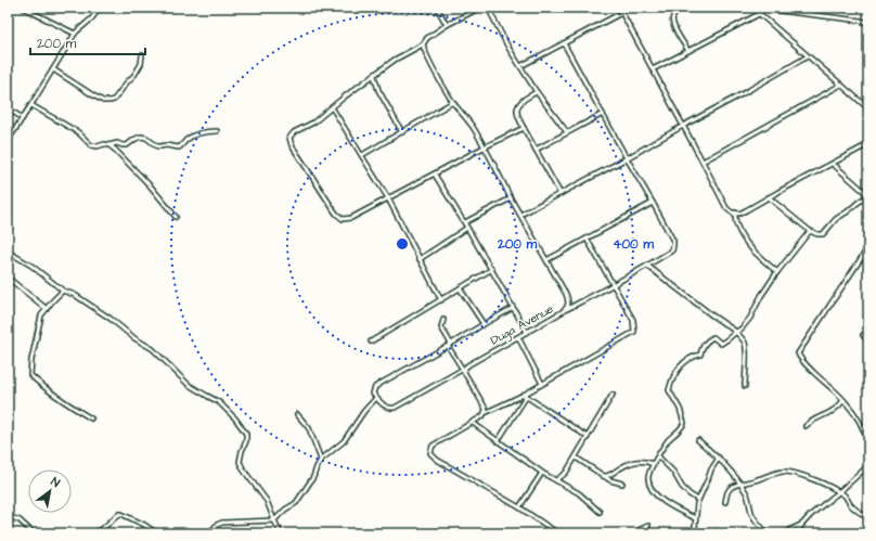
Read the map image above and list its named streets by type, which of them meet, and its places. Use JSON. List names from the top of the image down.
{
  "streets": {
    "street": ["Duga Avenue"]
  },
  "scale_bar": "200 m",
  "north": "top right",
  "rings": ["200 m", "400 m"]
}
